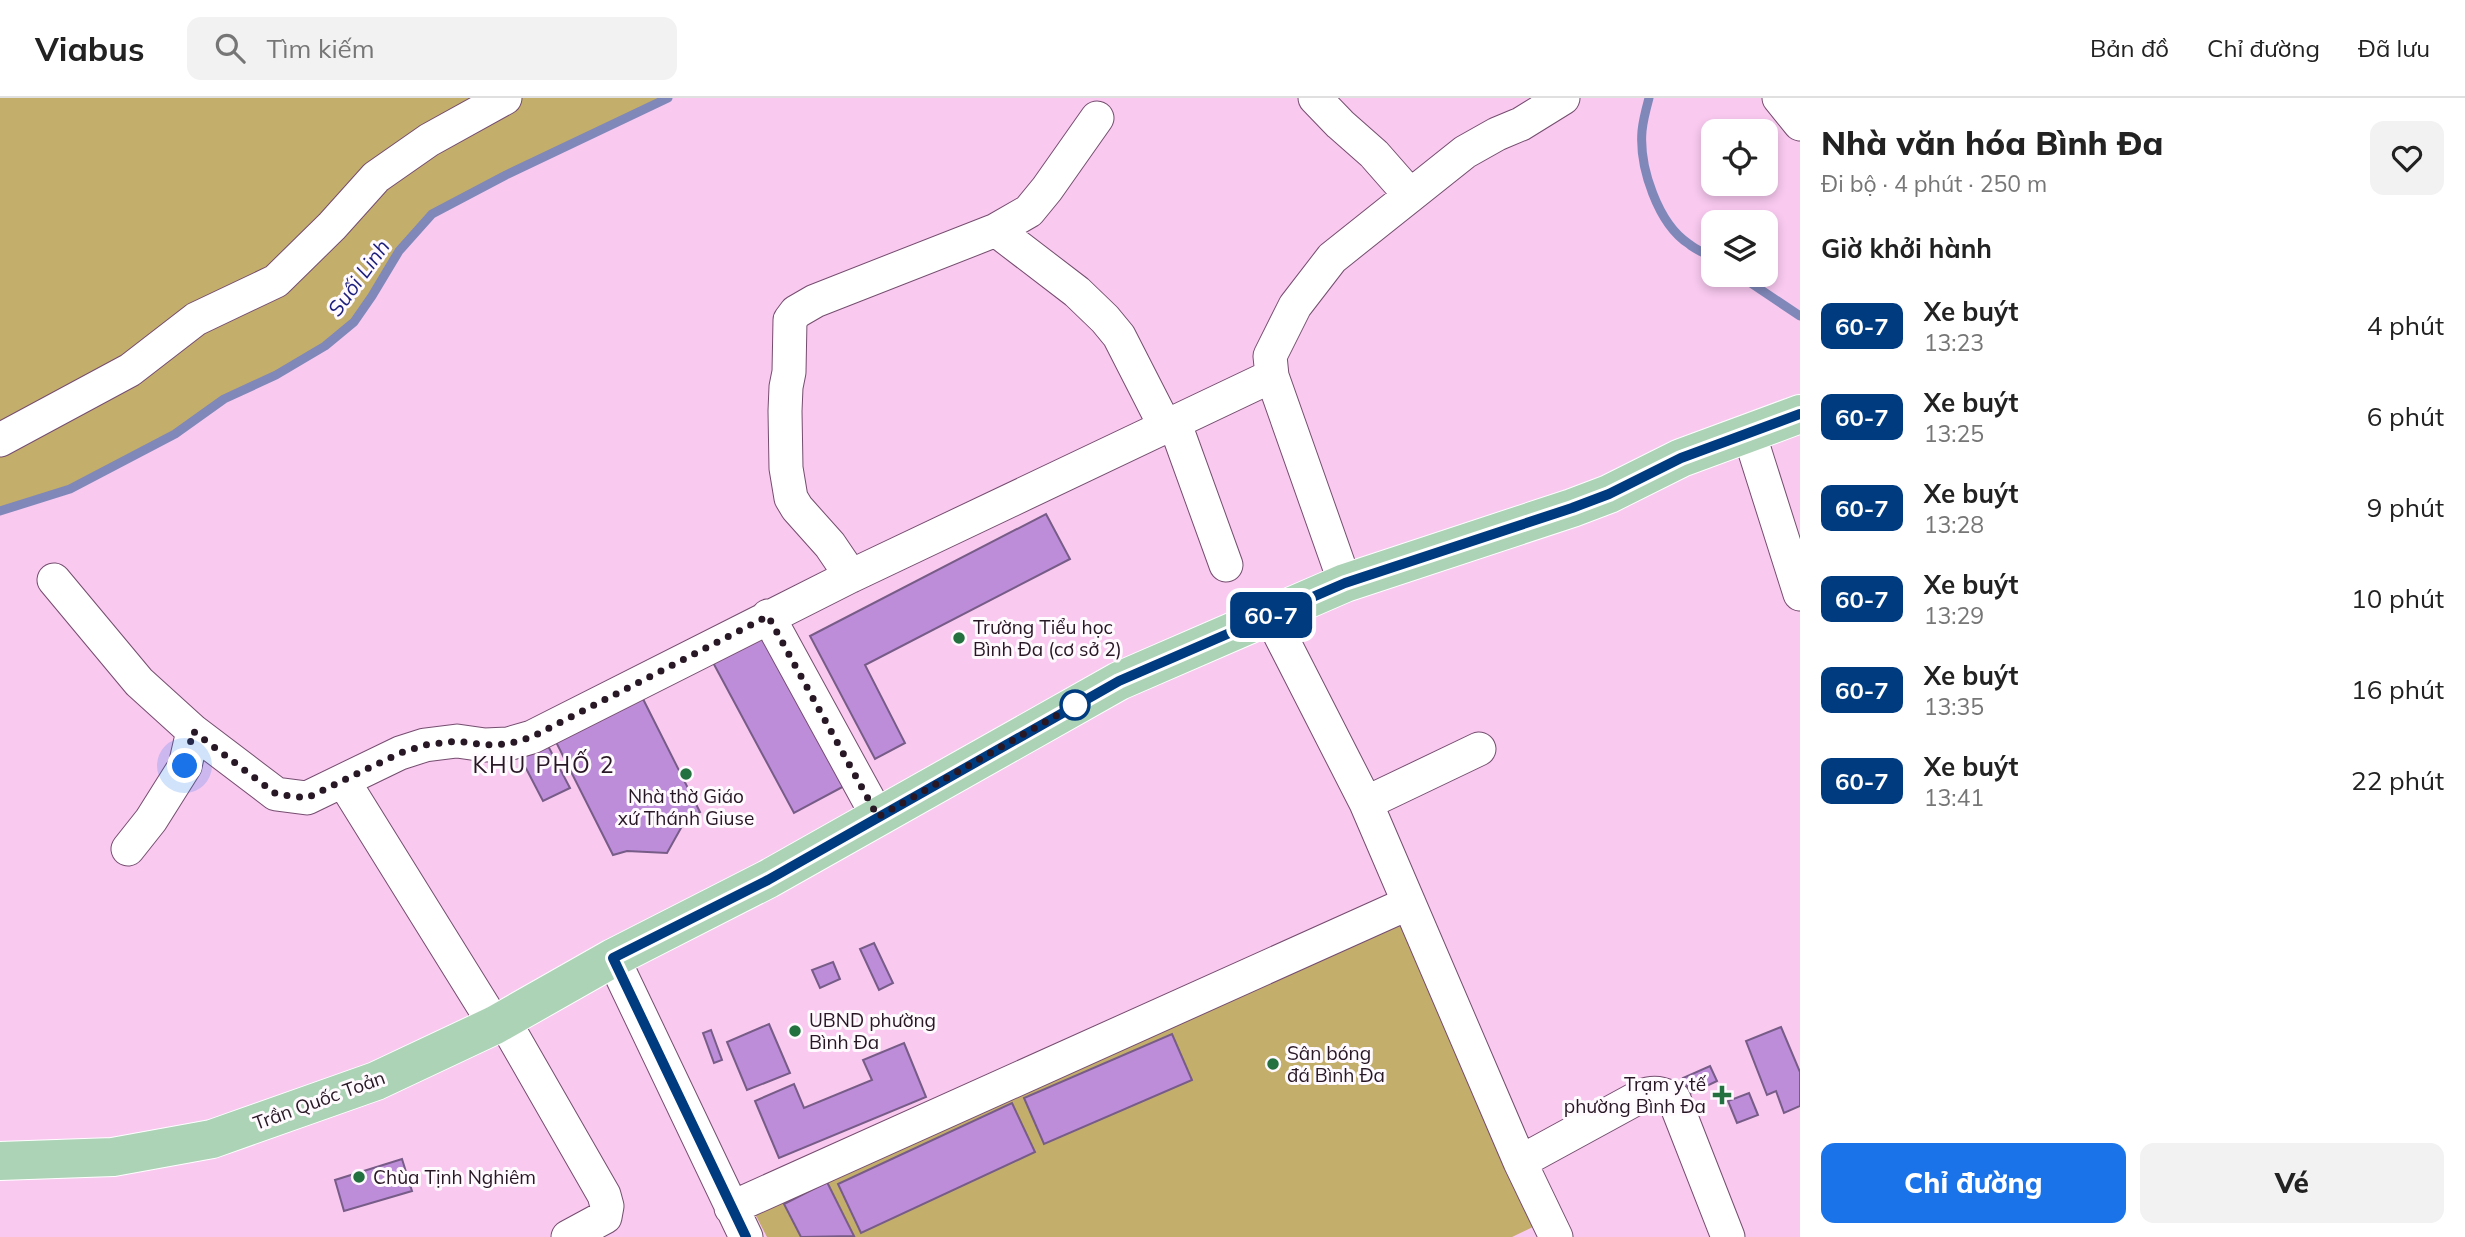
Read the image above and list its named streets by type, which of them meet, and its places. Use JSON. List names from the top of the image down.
{
  "streets": {
    "main road": ["Trần Quốc Toản"]
  },
  "districts": ["KHU PHỐ 2"],
  "water": ["Suối Linh"],
  "places": {
    "other": [
      "Trường Tiểu học Bình Đa (cơ sở 2)",
      "Nhà thờ Giáo xứ Thánh Giuse",
      "UBND phường Bình Đa",
      "Sân bóng đá Bình Đa",
      "Chùa Tịnh Nghiêm"
    ],
    "health": ["Trạm y tế phường Bình Đa"]
  },
  "lines": ["bus line 60-7"],
  "page": {
    "header": "Viabus",
    "search": "Tìm kiếm",
    "nav": ["Bản đồ", "Chỉ đường", "Đã lưu"],
    "on_map": "60-7",
    "heading": [
      ["Nhà văn hóa Bình Đa", "Đi bộ · 4 phút · 250 m"],
      "Giờ khởi hành"
    ],
    "list": [
      {
        "mark": "60-7",
        "name": "Xe buýt",
        "note": "13:23",
        "value": "4 phút"
      },
      {
        "mark": "60-7",
        "name": "Xe buýt",
        "note": "13:25",
        "value": "6 phút"
      },
      {
        "mark": "60-7",
        "name": "Xe buýt",
        "note": "13:28",
        "value": "9 phút"
      },
      {
        "mark": "60-7",
        "name": "Xe buýt",
        "note": "13:29",
        "value": "10 phút"
      },
      {
        "mark": "60-7",
        "name": "Xe buýt",
        "note": "13:35",
        "value": "16 phút"
      },
      {
        "mark": "60-7",
        "name": "Xe buýt",
        "note": "13:41",
        "value": "22 phút"
      }
    ],
    "buttons": ["Chỉ đường", "Vé"]
  }
}
